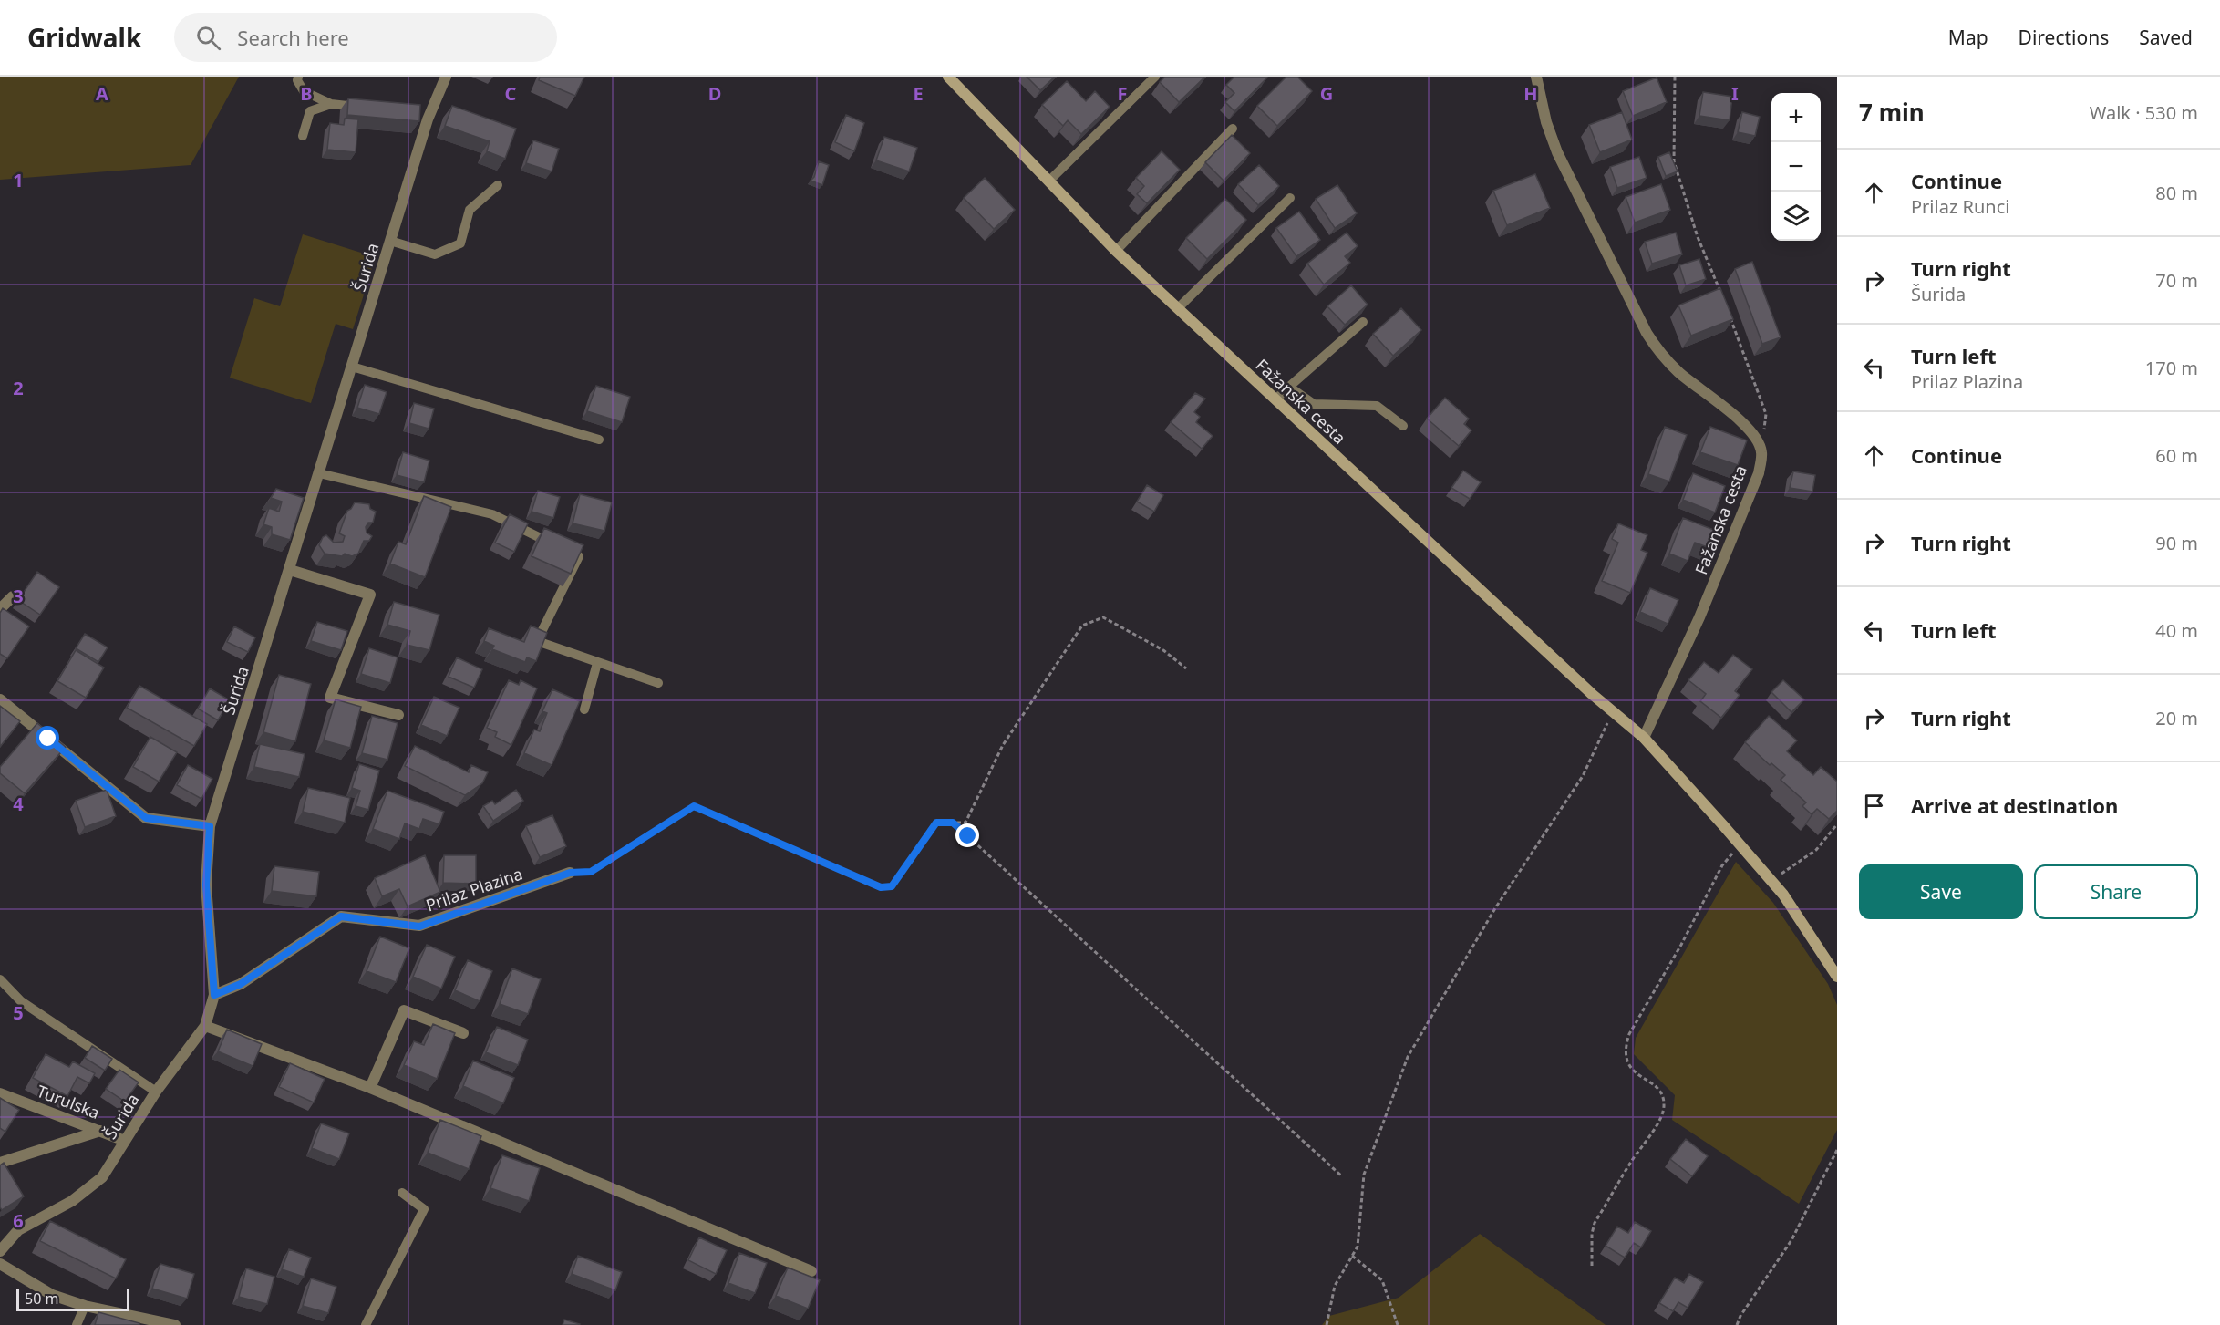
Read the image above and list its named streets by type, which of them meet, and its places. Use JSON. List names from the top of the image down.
{
  "streets": {
    "main road": ["Fažanska cesta"],
    "street": ["Šurida", "Prilaz Plazina", "Turulska"]
  },
  "crossings": [
    ["Šurida", "Prilaz Plazina"],
    ["Šurida", "Turulska"]
  ],
  "scale_bar": "50 m",
  "page": {
    "header": "Gridwalk",
    "search": "Search here",
    "nav": ["Map", "Directions", "Saved"],
    "heading": ["7 min", "Walk · 530 m"],
    "map_buttons": ["+", "−"],
    "list": [
      ["Continue", "Prilaz Runci", "80 m"],
      ["Turn right", "Šurida", "70 m"],
      ["Turn left", "Prilaz Plazina", "170 m"],
      ["Continue", "60 m"],
      ["Turn right", "90 m"],
      ["Turn left", "40 m"],
      ["Turn right", "20 m"],
      "Arrive at destination"
    ],
    "buttons": ["Save", "Share"],
    "scale": "50 m"
  },
  "grid": {
    "columns": [
      "A",
      "B",
      "C",
      "D",
      "E",
      "F",
      "G",
      "H",
      "I"
    ],
    "rows": [
      "1",
      "2",
      "3",
      "4",
      "5",
      "6"
    ]
  }
}
